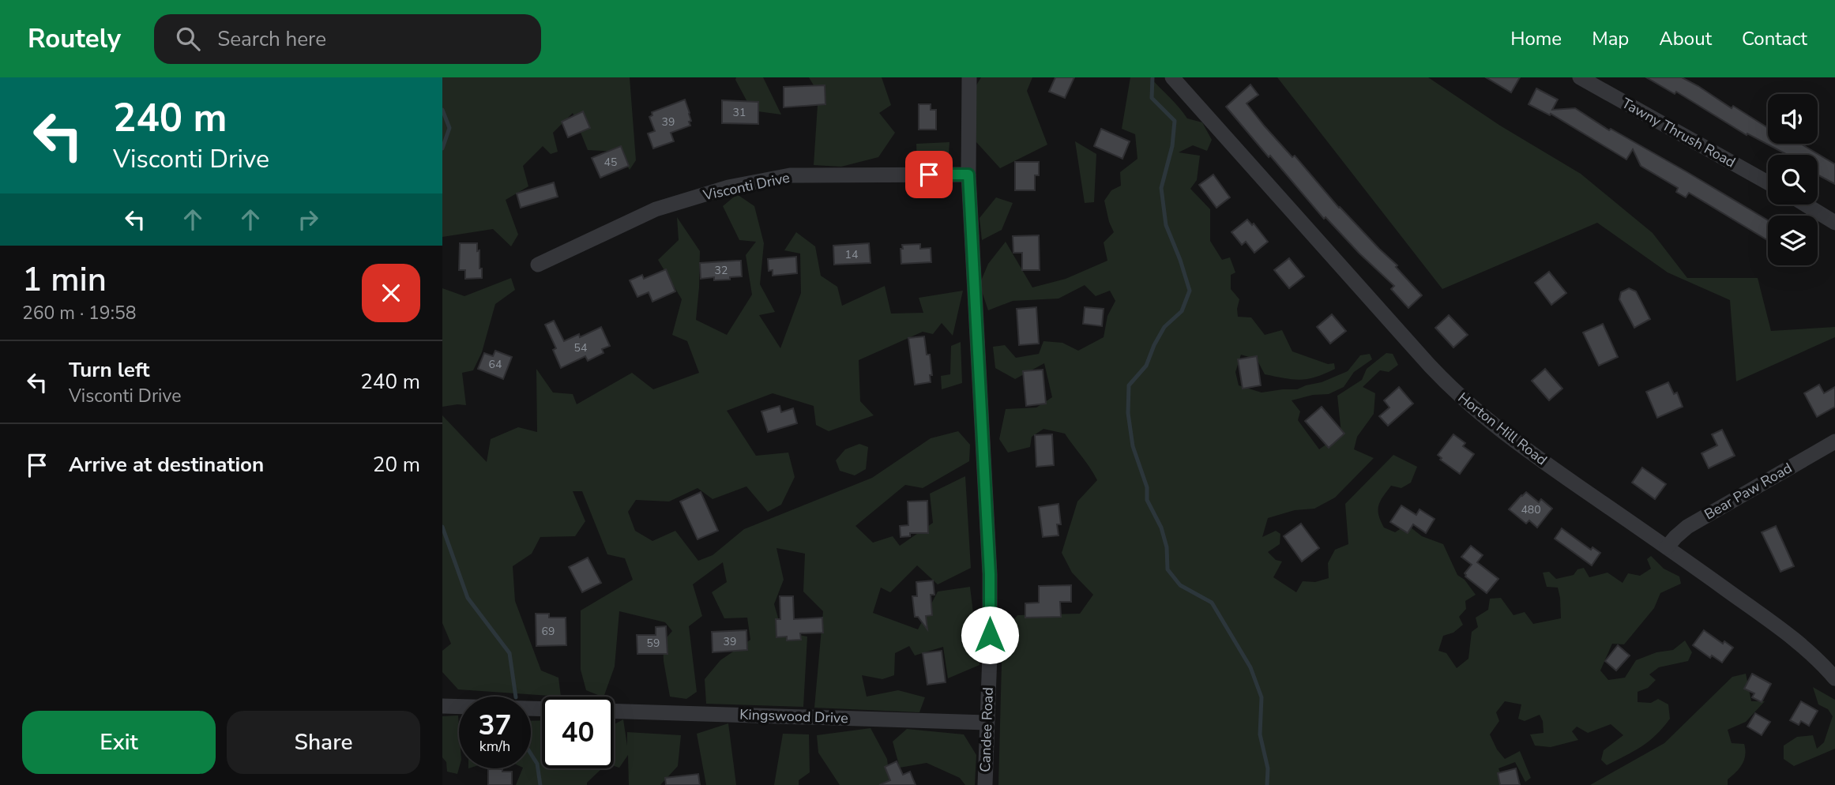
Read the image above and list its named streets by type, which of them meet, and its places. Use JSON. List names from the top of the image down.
{
  "streets": {
    "street": [
      "Tawny Thrush Road",
      "Visconti Drive",
      "Horton Hill Road",
      "Bear Paw Road",
      "Kingswood Drive",
      "Candee Road"
    ]
  },
  "crossings": [
    ["Visconti Drive", "Candee Road"],
    ["Horton Hill Road", "Bear Paw Road"],
    ["Kingswood Drive", "Candee Road"]
  ],
  "house_numbers": [
    "31",
    "39",
    "45",
    "14",
    "32",
    "54",
    "64",
    "480",
    "69",
    "39",
    "59"
  ],
  "page": {
    "header": "Routely",
    "search": "Search here",
    "nav": [
      "Home",
      "Map",
      "About",
      "Contact"
    ],
    "turn": ["240 m", "Visconti Drive"],
    "heading": ["1 min", "260 m · 19:58"],
    "list": [
      {
        "name": "Turn left",
        "note": "Visconti Drive",
        "value": "240 m"
      },
      {
        "name": "Arrive at destination",
        "value": "20 m"
      }
    ],
    "speed": "37 km/h",
    "limit": "40",
    "buttons": ["Exit", "Share"]
  }
}
